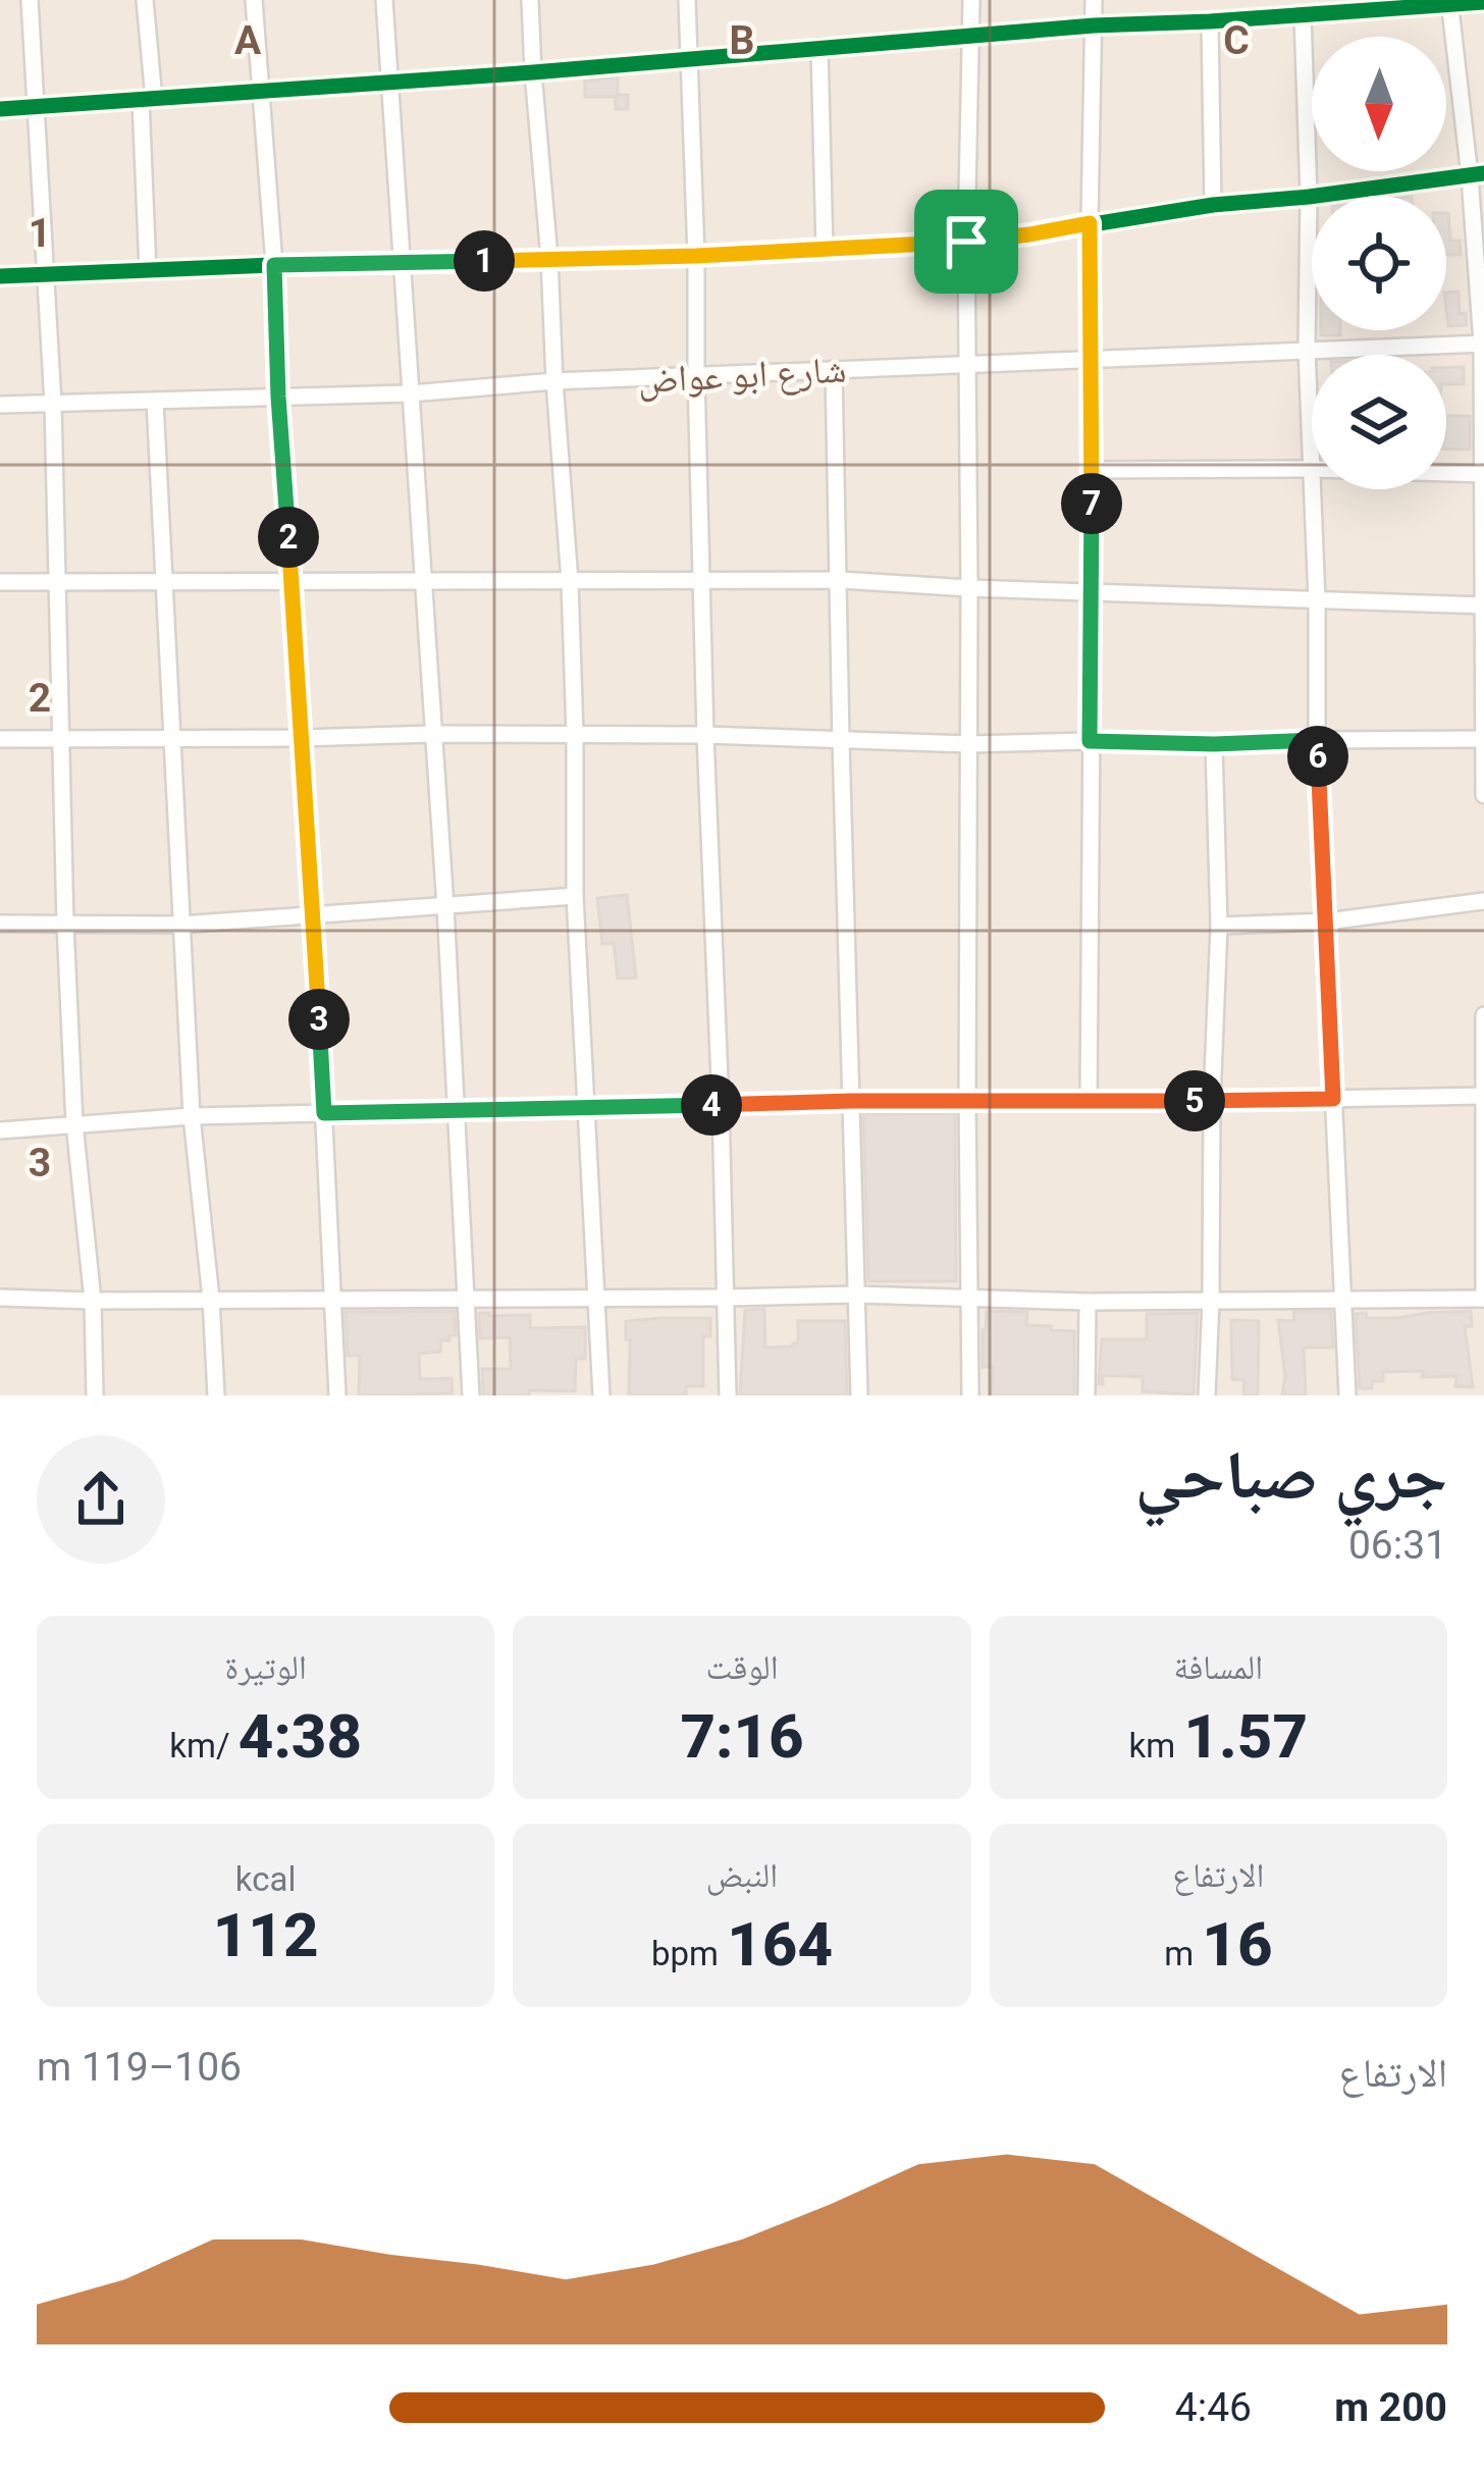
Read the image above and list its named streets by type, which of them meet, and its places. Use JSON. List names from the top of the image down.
{
  "streets": {
    "street": ["شارع ابو عواض"]
  },
  "north": "bottom",
  "page": {
    "pins": [
      "1",
      "7",
      "2",
      "6",
      "3",
      "5",
      "4"
    ],
    "heading": ["جري صباحي", "06:31"],
    "stats": [
      ["المسافة", "1.57 km"],
      ["الوقت", "7:16"],
      ["الوتيرة", "4:38 /km"],
      ["الارتفاع", "16 m"],
      ["النبض", "164 bpm"],
      ["kcal", "112"]
    ],
    "chart": ["الارتفاع", "106–119 m"],
    "list": [
      {
        "name": "200 m",
        "note": "4:46"
      }
    ]
  },
  "grid": {
    "columns": ["A", "B", "C"],
    "rows": ["1", "2", "3"]
  }
}
